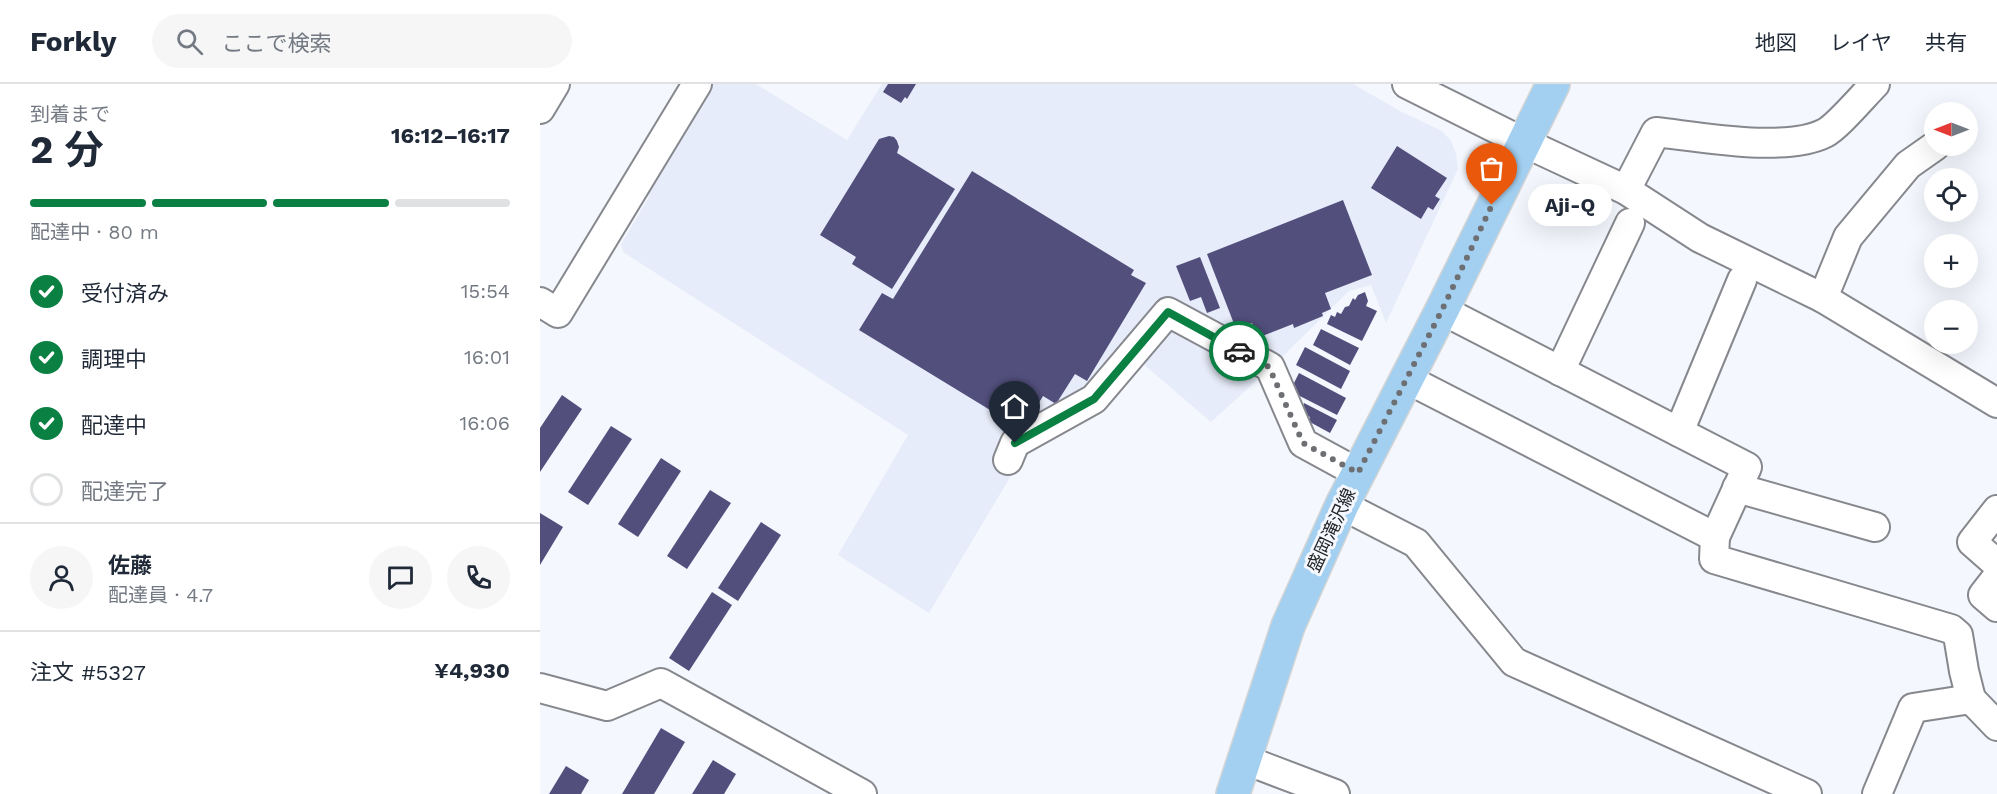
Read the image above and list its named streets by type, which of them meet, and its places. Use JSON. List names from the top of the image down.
{
  "streets": {
    "main road": ["盛岡滝沢線"]
  },
  "places": ["Aji-Q"],
  "north": "left",
  "page": {
    "header": "Forkly",
    "search": "ここで検索",
    "nav": ["地図", "レイヤ", "共有"],
    "heading": ["2 分", "到着まで", "16:12–16:17"],
    "panel": [
      "佐藤",
      "配達員 · 4.7",
      "注文 #5327",
      "¥4,930"
    ],
    "map_buttons": ["+", "−"],
    "bubble": "Aji-Q",
    "bar": "配達中 · 80 m",
    "list": [
      ["受付済み", "15:54"],
      ["調理中", "16:01"],
      ["配達中", "16:06"],
      "配達完了"
    ]
  }
}
